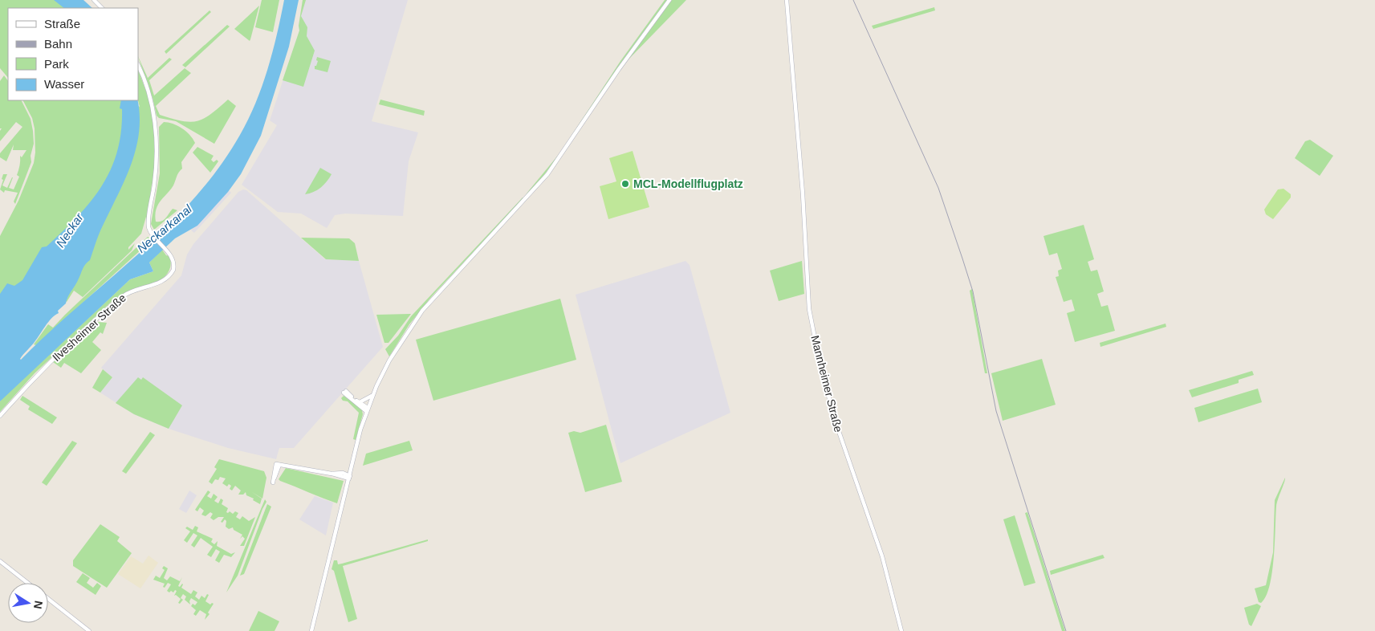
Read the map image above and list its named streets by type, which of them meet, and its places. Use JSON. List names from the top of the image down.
{
  "streets": {
    "main road": ["Ilvesheimer Straße", "Mannheimer Straße"]
  },
  "water": ["Neckarkanal", "Neckar"],
  "places": ["MCL-Modellflugplatz"],
  "legend": [
    "Straße",
    "Bahn",
    "Park",
    "Wasser"
  ],
  "north": "right"
}
